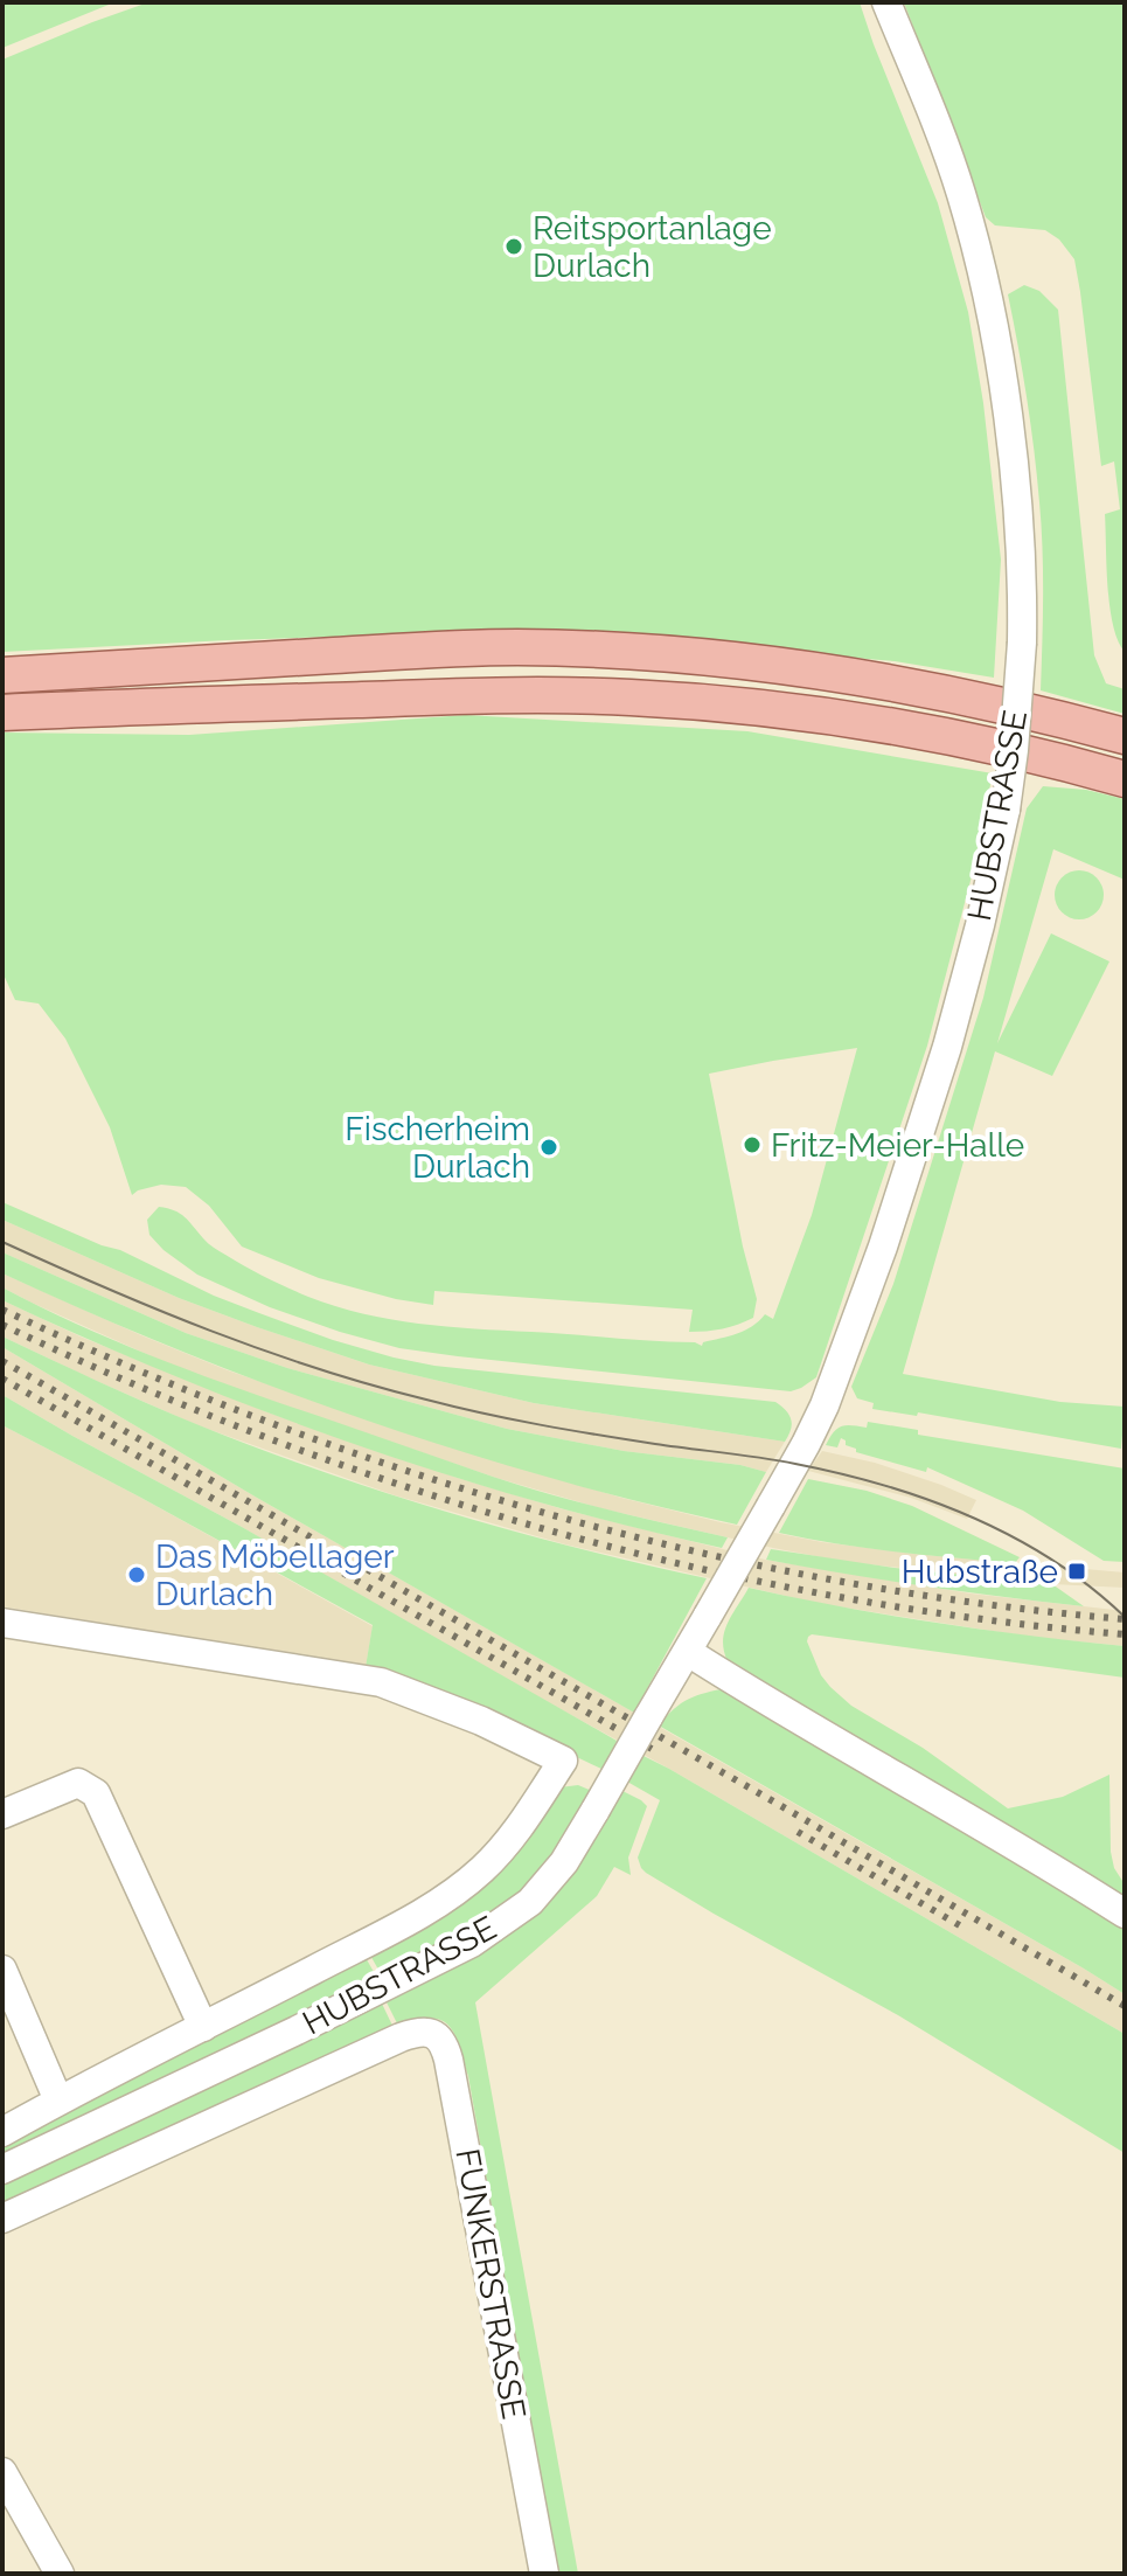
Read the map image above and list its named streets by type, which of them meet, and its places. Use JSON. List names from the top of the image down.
{
  "streets": {
    "street": ["HUBSTRASSE", "FUNKERSTRASSE"]
  },
  "places": {
    "other": [
      "Reitsportanlage Durlach",
      "Fritz-Meier-Halle",
      "Fischerheim Durlach",
      "Das Möbellager Durlach"
    ],
    "transit": ["Hubstraße"]
  }
}
